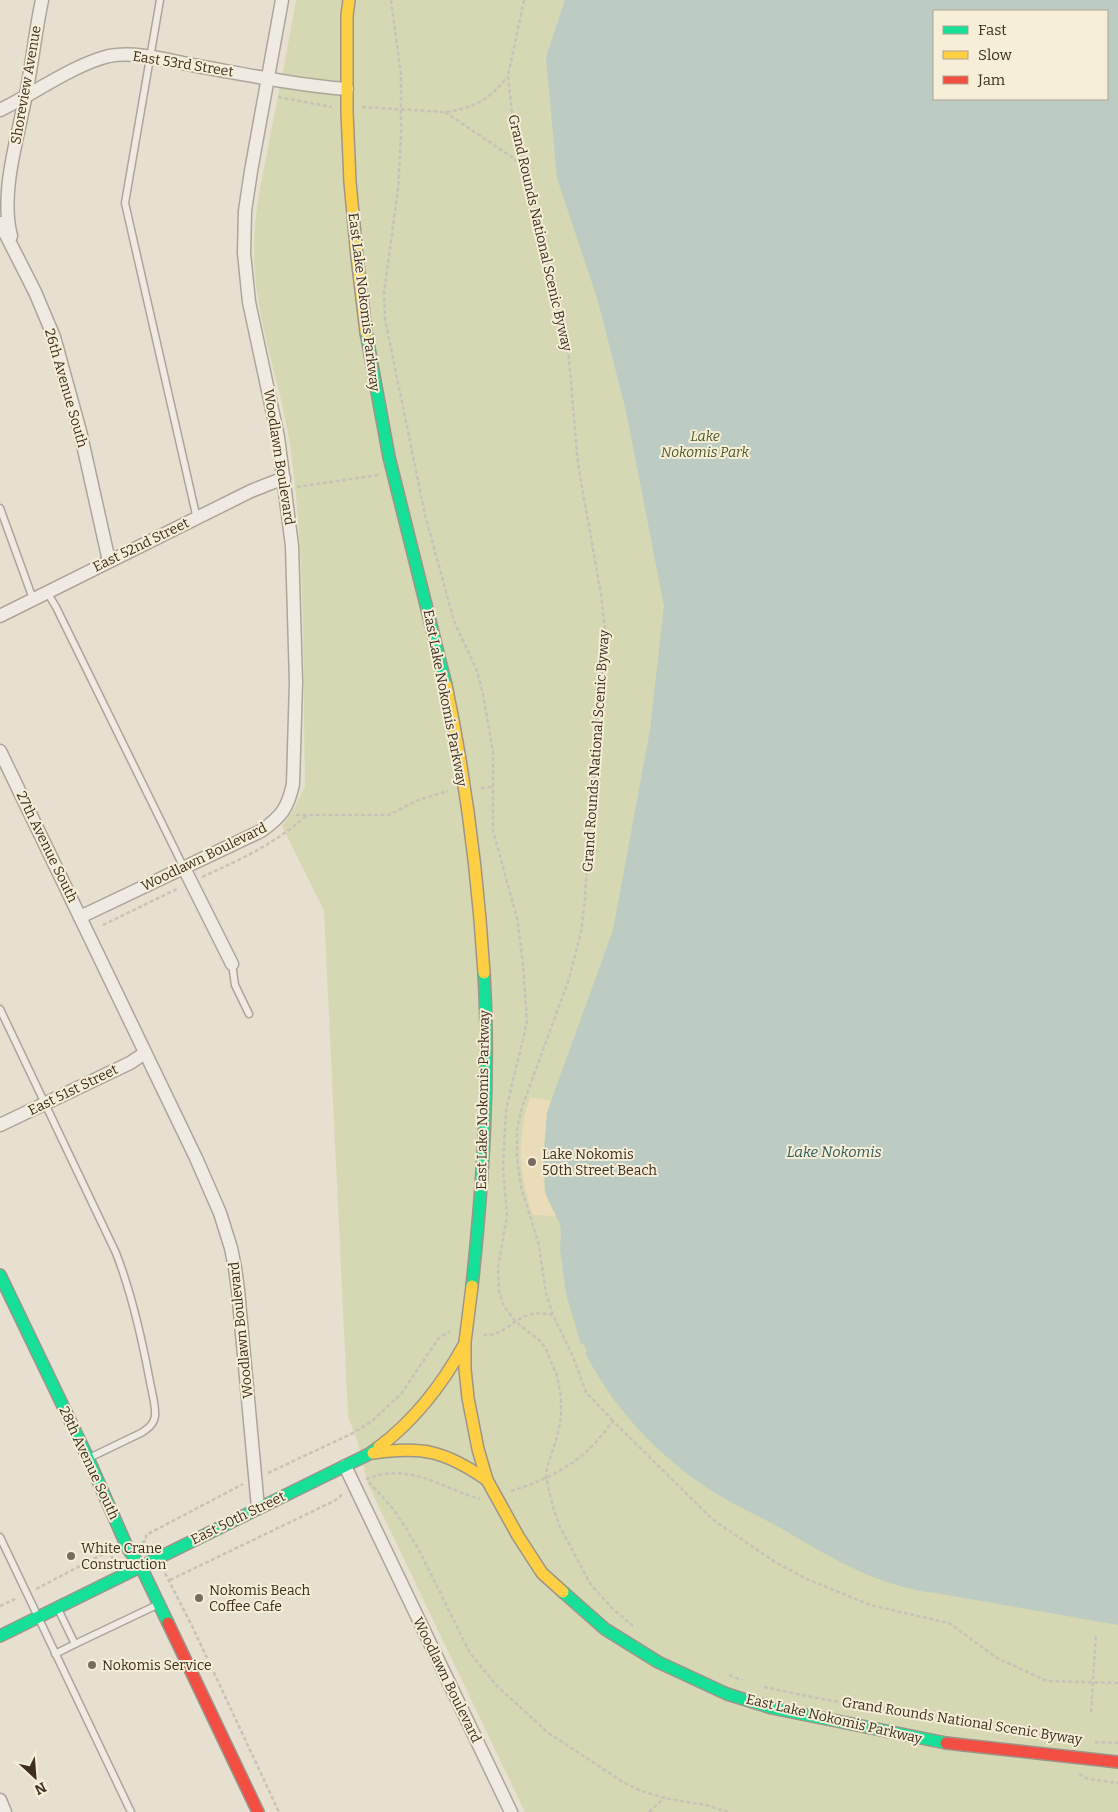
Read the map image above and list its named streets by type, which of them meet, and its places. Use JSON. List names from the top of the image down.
{
  "streets": {
    "street": [
      "East 53rd Street",
      "Shoreview Avenue",
      "East Lake Nokomis Parkway",
      "26th Avenue South",
      "Woodlawn Boulevard",
      "East 52nd Street",
      "27th Avenue South",
      "East 51st Street",
      "28th Avenue South",
      "East 50th Street"
    ],
    "path": ["Grand Rounds National Scenic Byway"]
  },
  "crossings": [
    ["East 53rd Street", "Shoreview Avenue"],
    ["East 53rd Street", "East Lake Nokomis Parkway"],
    ["East 53rd Street", "Woodlawn Boulevard"],
    ["Shoreview Avenue", "26th Avenue South"],
    ["East Lake Nokomis Parkway", "East 50th Street"],
    ["26th Avenue South", "East 52nd Street"],
    ["Woodlawn Boulevard", "East 52nd Street"],
    ["Woodlawn Boulevard", "27th Avenue South"],
    ["Woodlawn Boulevard", "East 51st Street"],
    ["Woodlawn Boulevard", "East 50th Street"],
    ["28th Avenue South", "East 50th Street"]
  ],
  "water": ["Lake Nokomis"],
  "parks": ["Lake Nokomis Park"],
  "places": [
    "Lake Nokomis 50th Street Beach",
    "White Crane Construction",
    "Nokomis Beach Coffee Cafe",
    "Nokomis Service"
  ],
  "legend": ["Fast", "Slow", "Jam"],
  "north": "bottom right"
}
